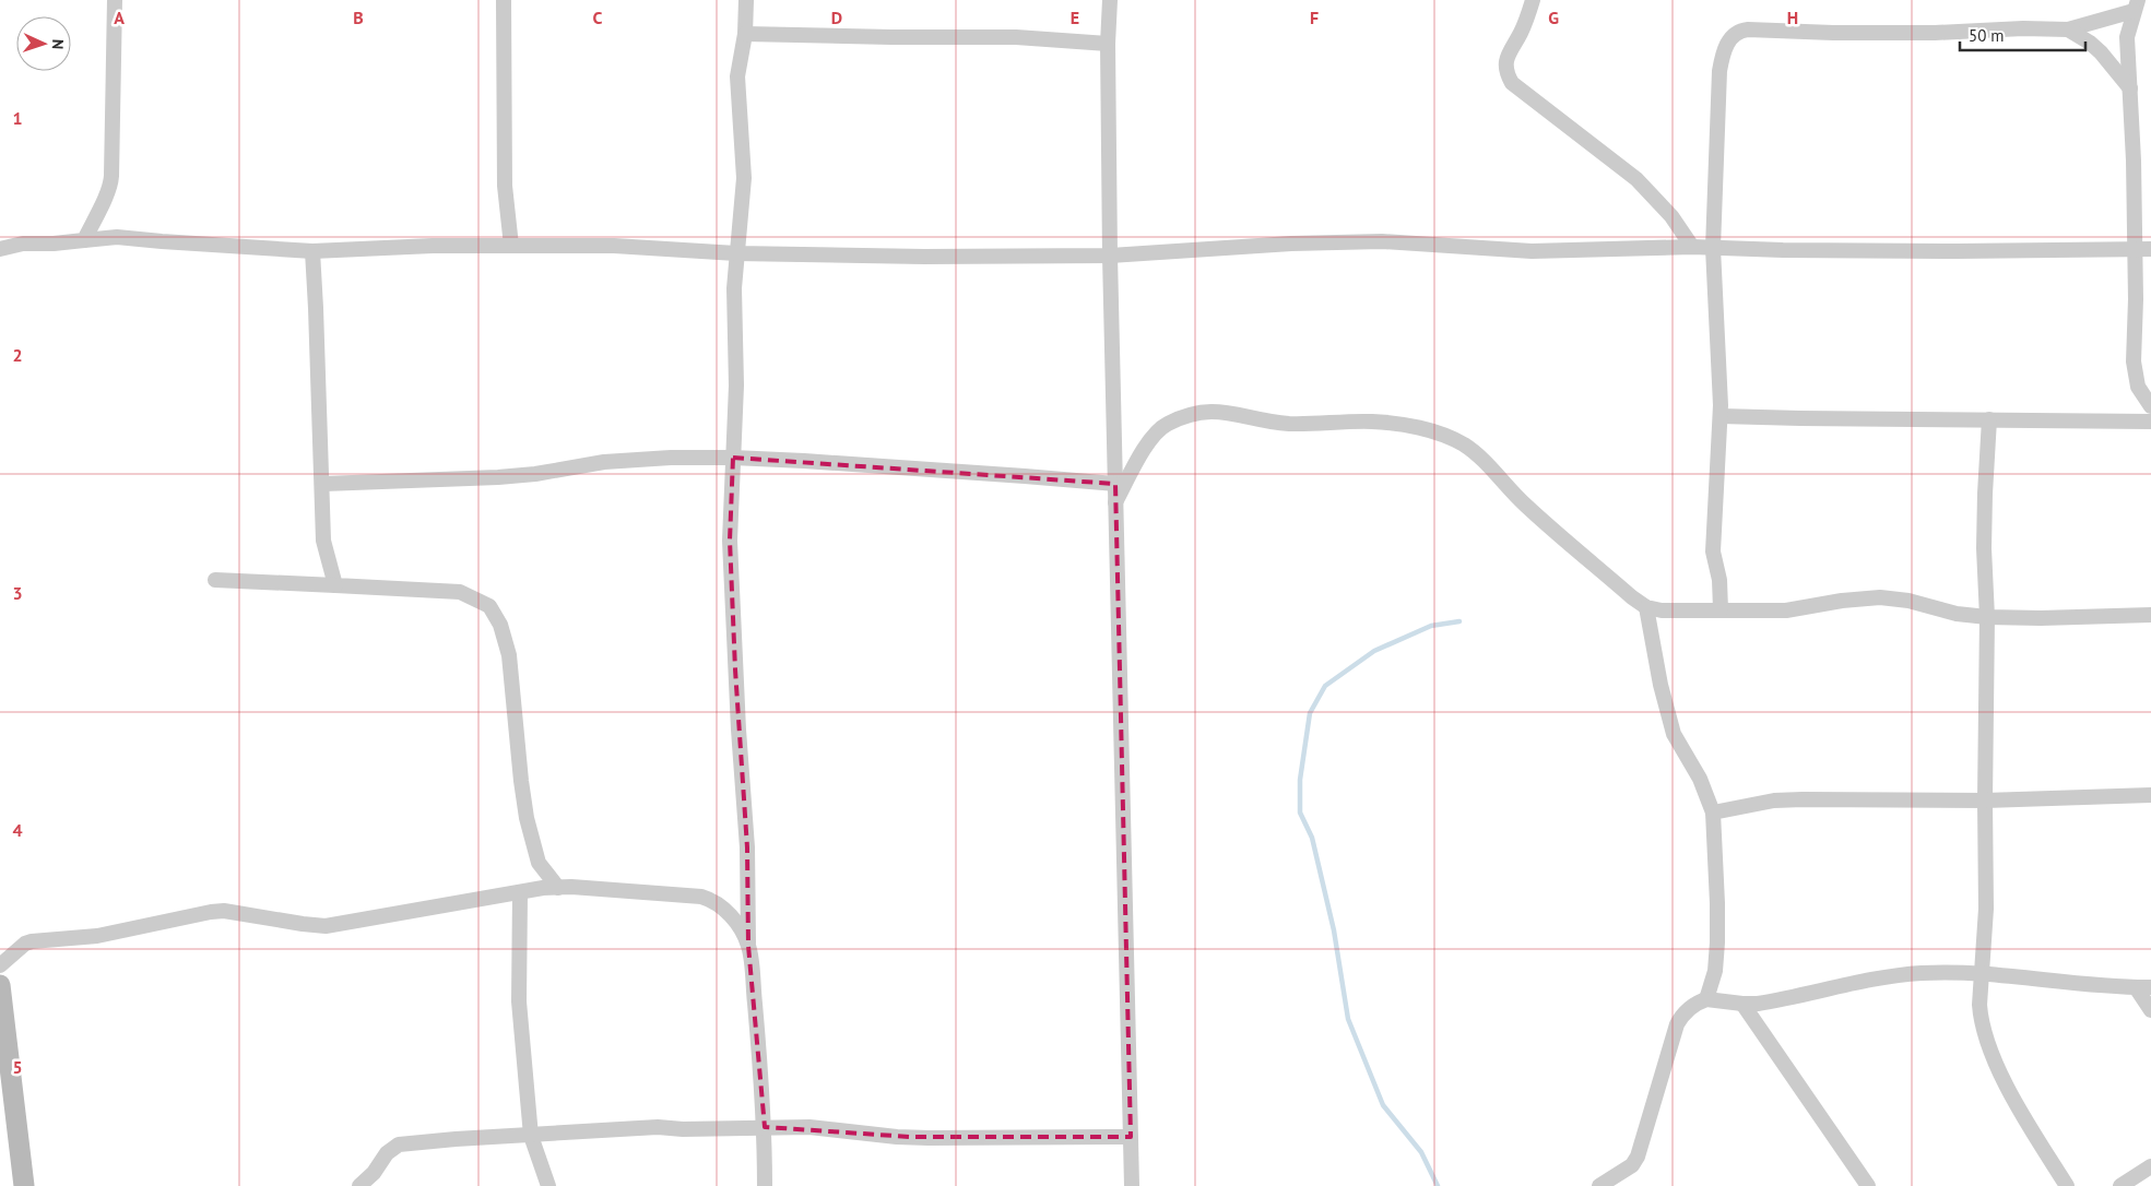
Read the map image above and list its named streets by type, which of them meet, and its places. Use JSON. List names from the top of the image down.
{
  "scale_bar": "50 m",
  "north": "right",
  "grid": {
    "columns": [
      "A",
      "B",
      "C",
      "D",
      "E",
      "F",
      "G",
      "H"
    ],
    "rows": [
      "1",
      "2",
      "3",
      "4",
      "5"
    ]
  }
}
